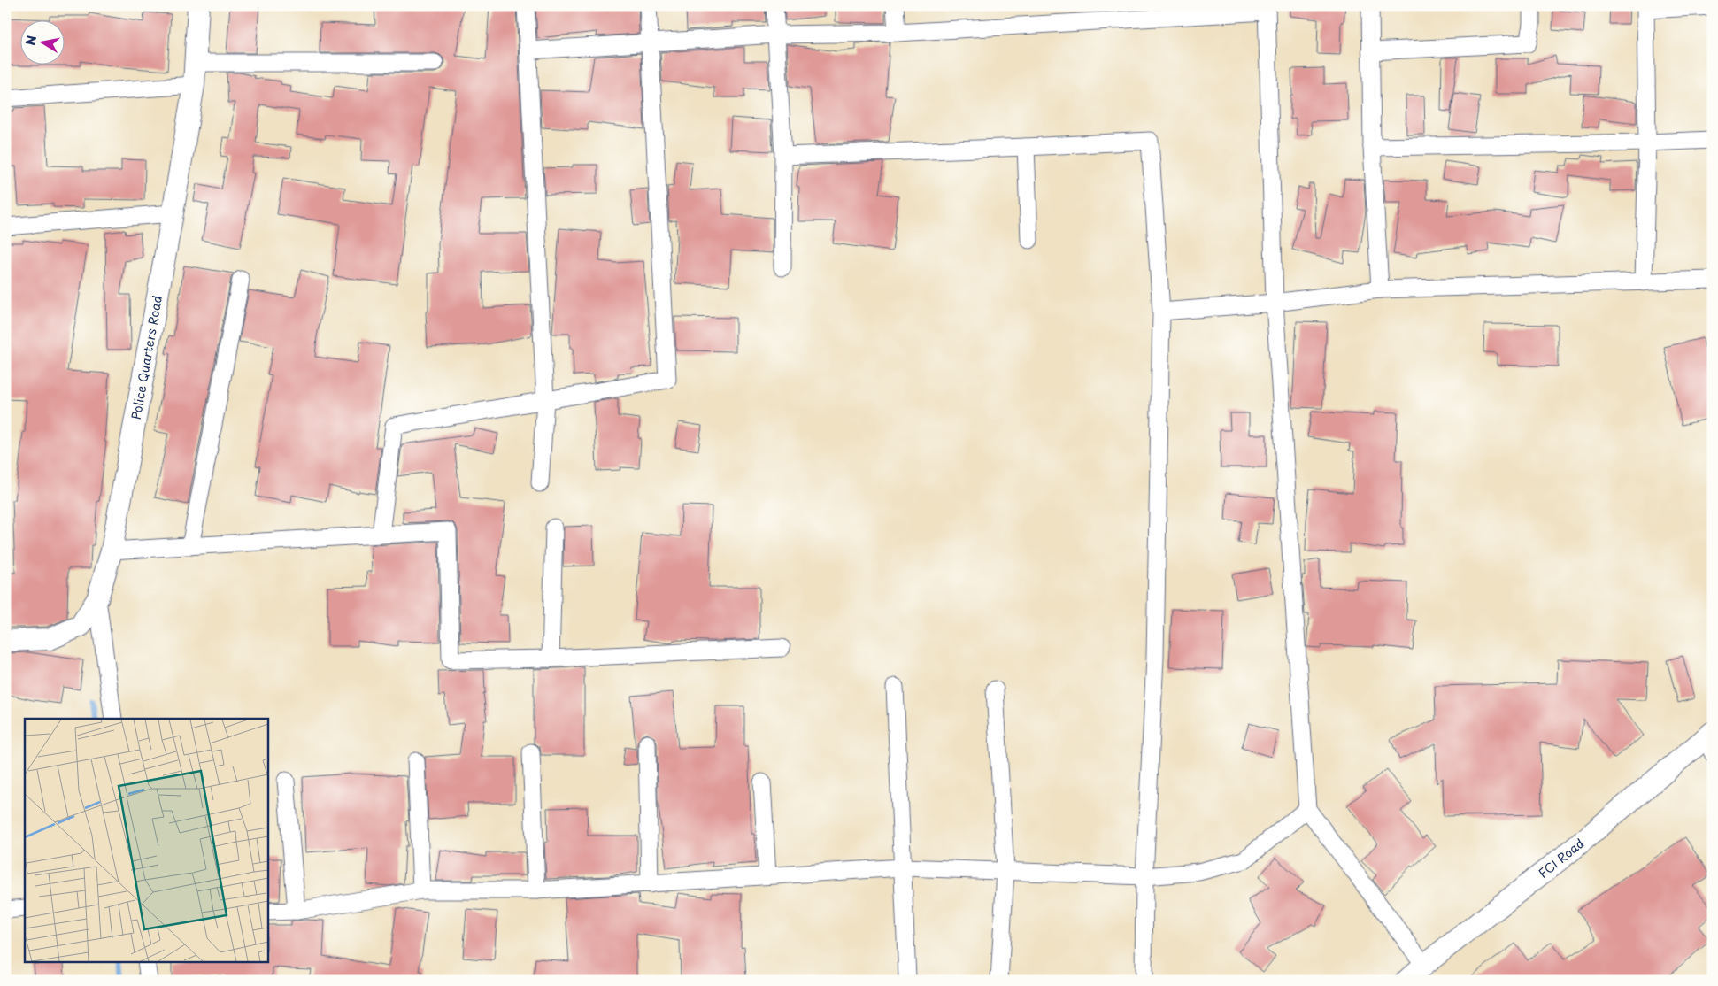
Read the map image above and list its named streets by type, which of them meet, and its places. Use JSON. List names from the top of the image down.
{
  "streets": {
    "street": ["Police Quarters Road", "FCI Road"]
  },
  "north": "left"
}
